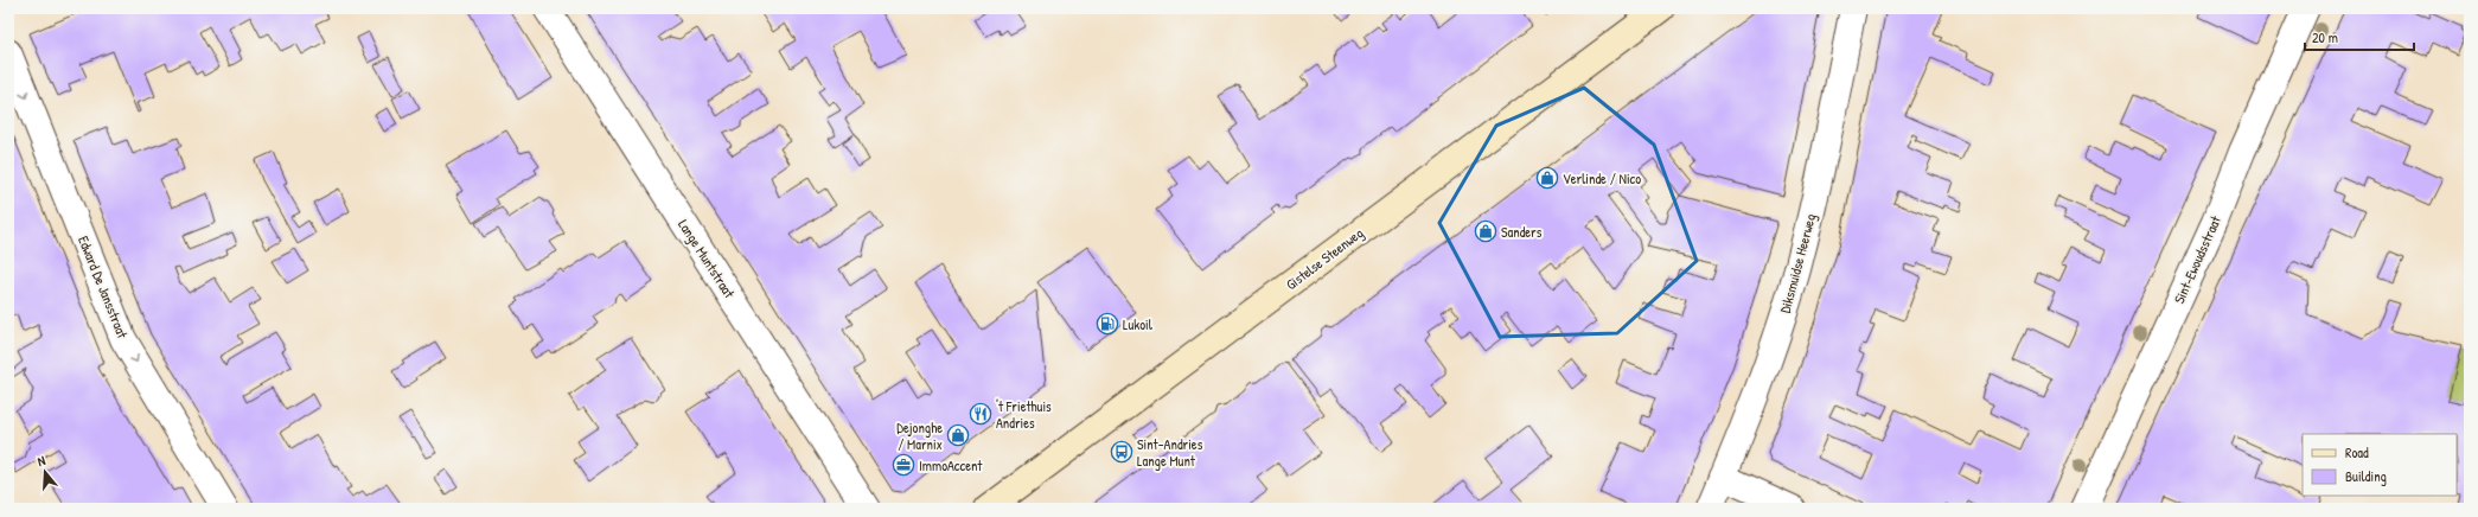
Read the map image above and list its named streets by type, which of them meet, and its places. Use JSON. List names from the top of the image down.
{
  "streets": {
    "main road": ["Gistelse Steenweg"],
    "street": [
      "Lange Muntstraat",
      "Sint-Ewoudsstraat",
      "Diksmuidse Heerweg",
      "Edward De Jansstraat"
    ]
  },
  "one_way": ["Edward De Jansstraat"],
  "places": {
    "shop": ["Verlinde / Nico", "Sanders", "Dejonghe / Marnix"],
    "fuel station": ["Lukoil"],
    "restaurant": ["'t Friethuis Andries"],
    "bus stop": ["Sint-Andries Lange Munt"],
    "office": ["ImmoAccent"]
  },
  "legend": ["Road", "Building"],
  "scale_bar": "20 m",
  "north": "top"
}
